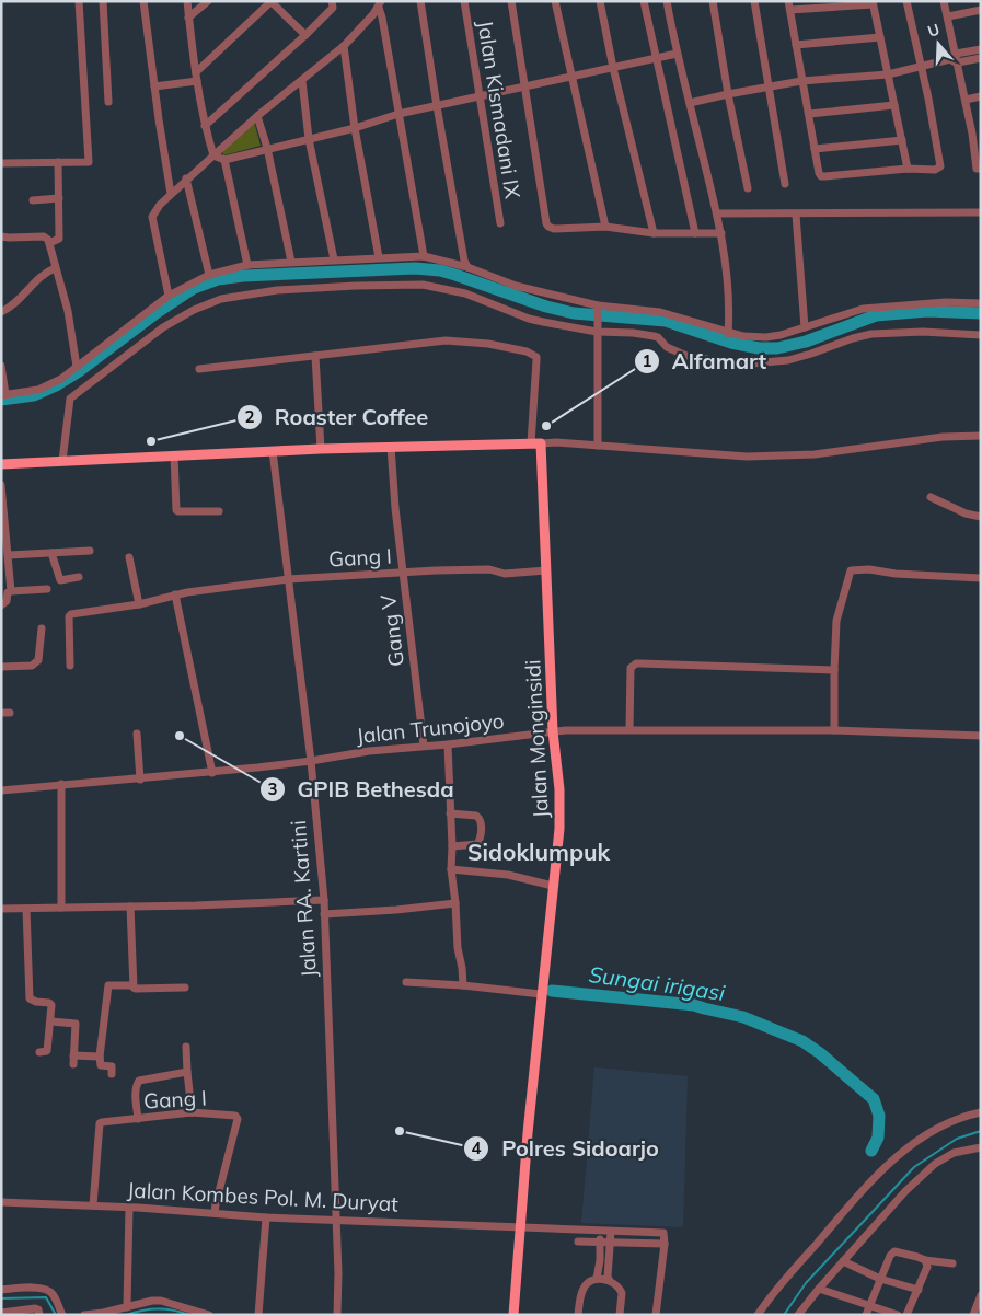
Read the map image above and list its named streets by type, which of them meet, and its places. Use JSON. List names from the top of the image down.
{
  "streets": {
    "main road": ["Jalan Monginsidi"],
    "street": [
      "Jalan Kismadani IX",
      "Gang I",
      "Gang V",
      "Jalan Trunojoyo",
      "Jalan RA. Kartini",
      "Jalan Kombes Pol. M. Duryat"
    ]
  },
  "crossings": [
    ["Gang I", "Gang V"],
    ["Gang I", "Jalan Monginsidi"],
    ["Gang I", "Jalan RA. Kartini"],
    ["Gang I", "Jalan Kombes Pol. M. Duryat"],
    ["Gang V", "Jalan Trunojoyo"],
    ["Jalan Trunojoyo", "Jalan Monginsidi"],
    ["Jalan Trunojoyo", "Jalan RA. Kartini"],
    ["Jalan Monginsidi", "Jalan Kombes Pol. M. Duryat"],
    ["Jalan RA. Kartini", "Jalan Kombes Pol. M. Duryat"]
  ],
  "districts": ["Sidoklumpuk"],
  "water": ["Sungai irigasi"],
  "places": [
    "Alfamart",
    "Roaster Coffee",
    "GPIB Bethesda",
    "Polres Sidoarjo"
  ],
  "north": "top"
}
